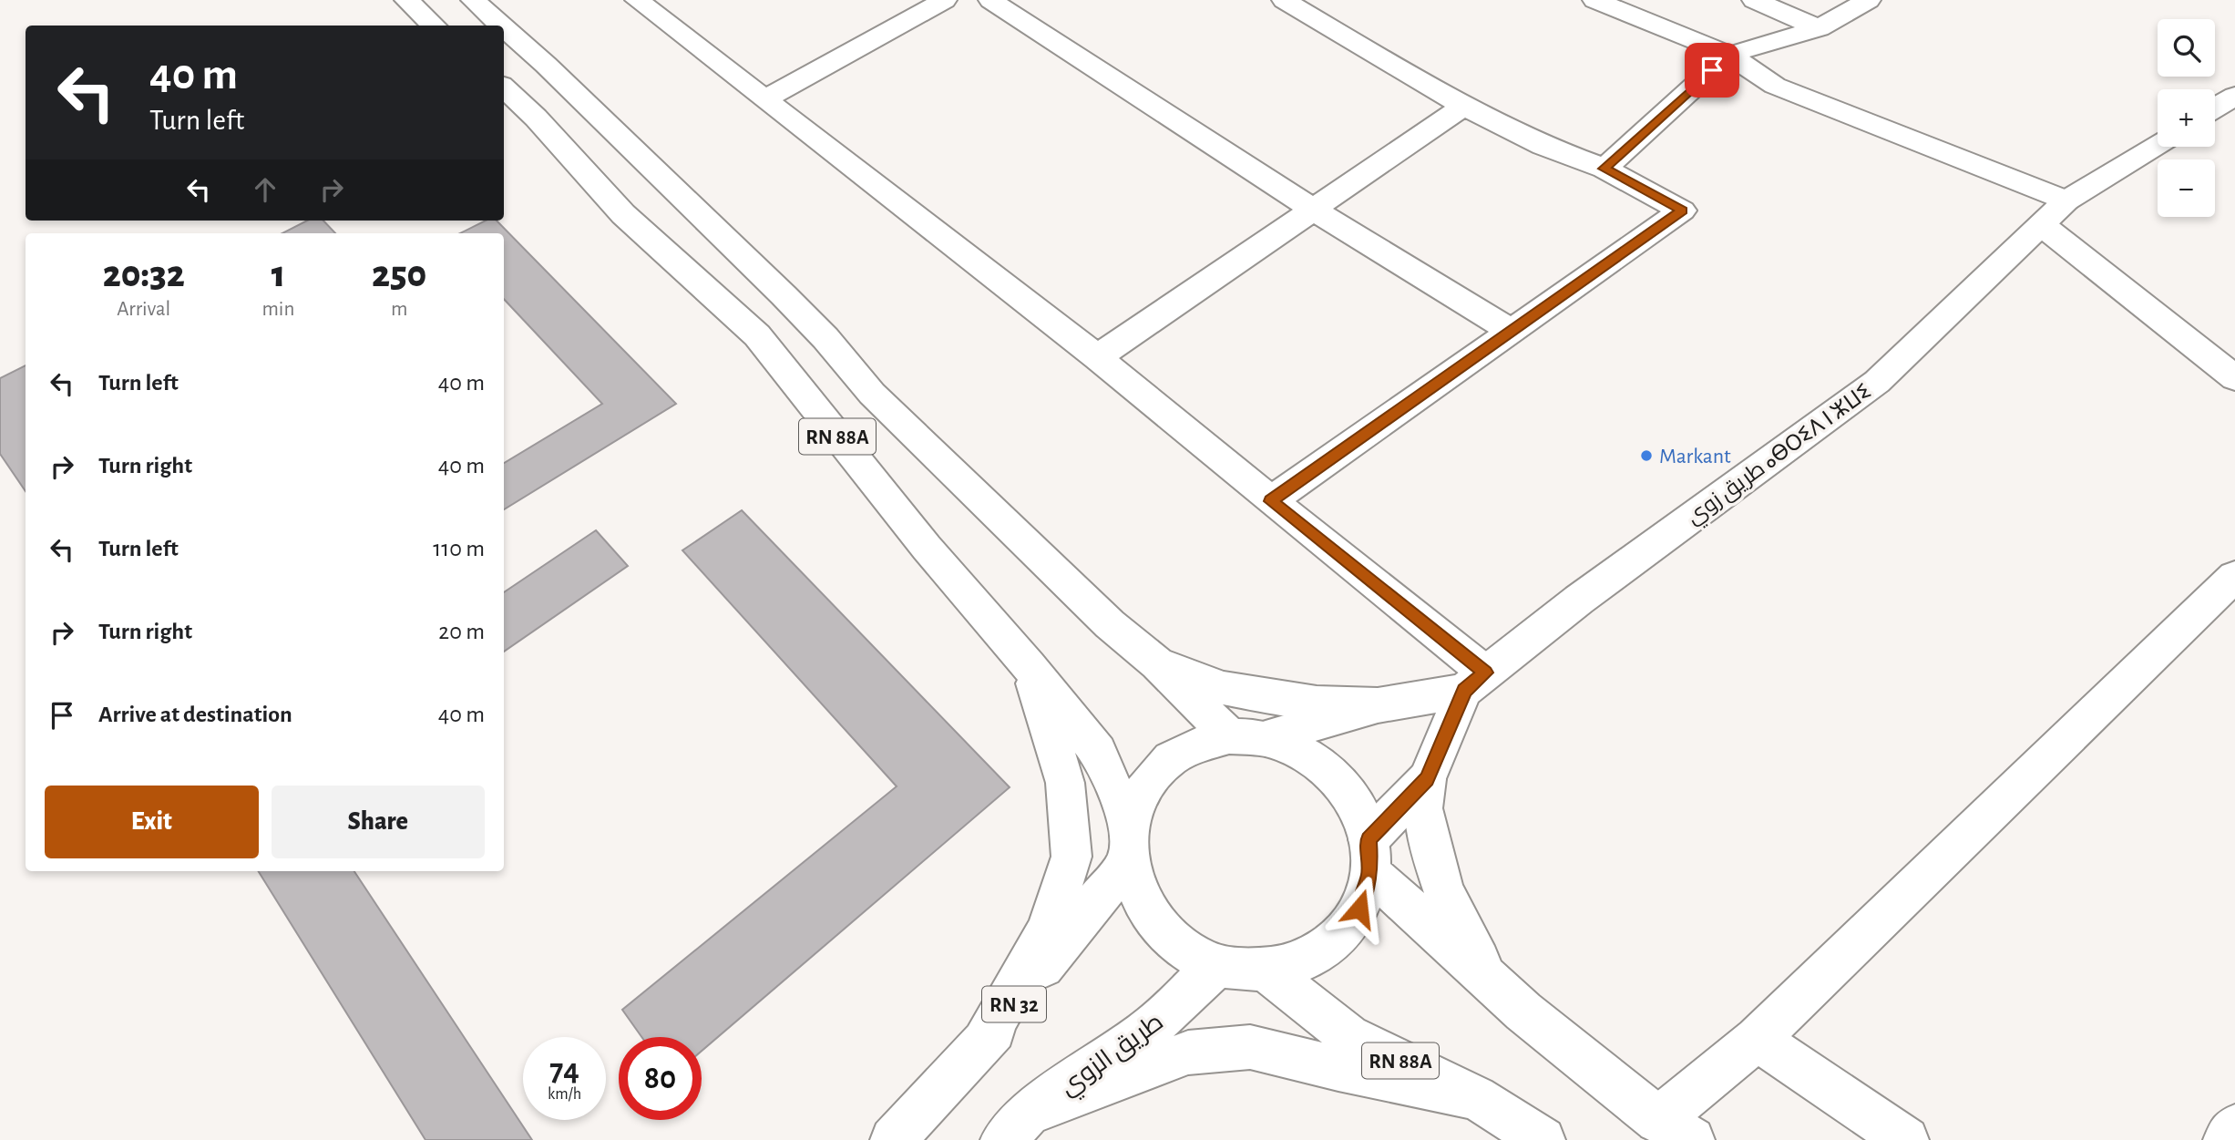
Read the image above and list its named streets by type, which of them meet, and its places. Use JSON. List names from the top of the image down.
{
  "streets": {
    "main road": [
      "RN 88A",
      "طريق زوي ⴰⴱⵔⵉⴷ ⵏ ⵣⵡⵉ",
      "RN 32",
      "طريق الزوي"
    ]
  },
  "crossings": [
    ["RN 88A", "RN 32"]
  ],
  "places": ["Markant"],
  "page": {
    "map_buttons": ["+", "−"],
    "turn": ["40 m", "Turn left"],
    "eta": [
      "20:32",
      "Arrival",
      "1",
      "min",
      "250",
      "m"
    ],
    "list": [
      {
        "name": "Turn left",
        "value": "40 m"
      },
      {
        "name": "Turn right",
        "value": "40 m"
      },
      {
        "name": "Turn left",
        "value": "110 m"
      },
      {
        "name": "Turn right",
        "value": "20 m"
      },
      {
        "name": "Arrive at destination",
        "value": "40 m"
      }
    ],
    "buttons": ["Exit", "Share"],
    "speed": "74 km/h",
    "limit": "80"
  }
}
